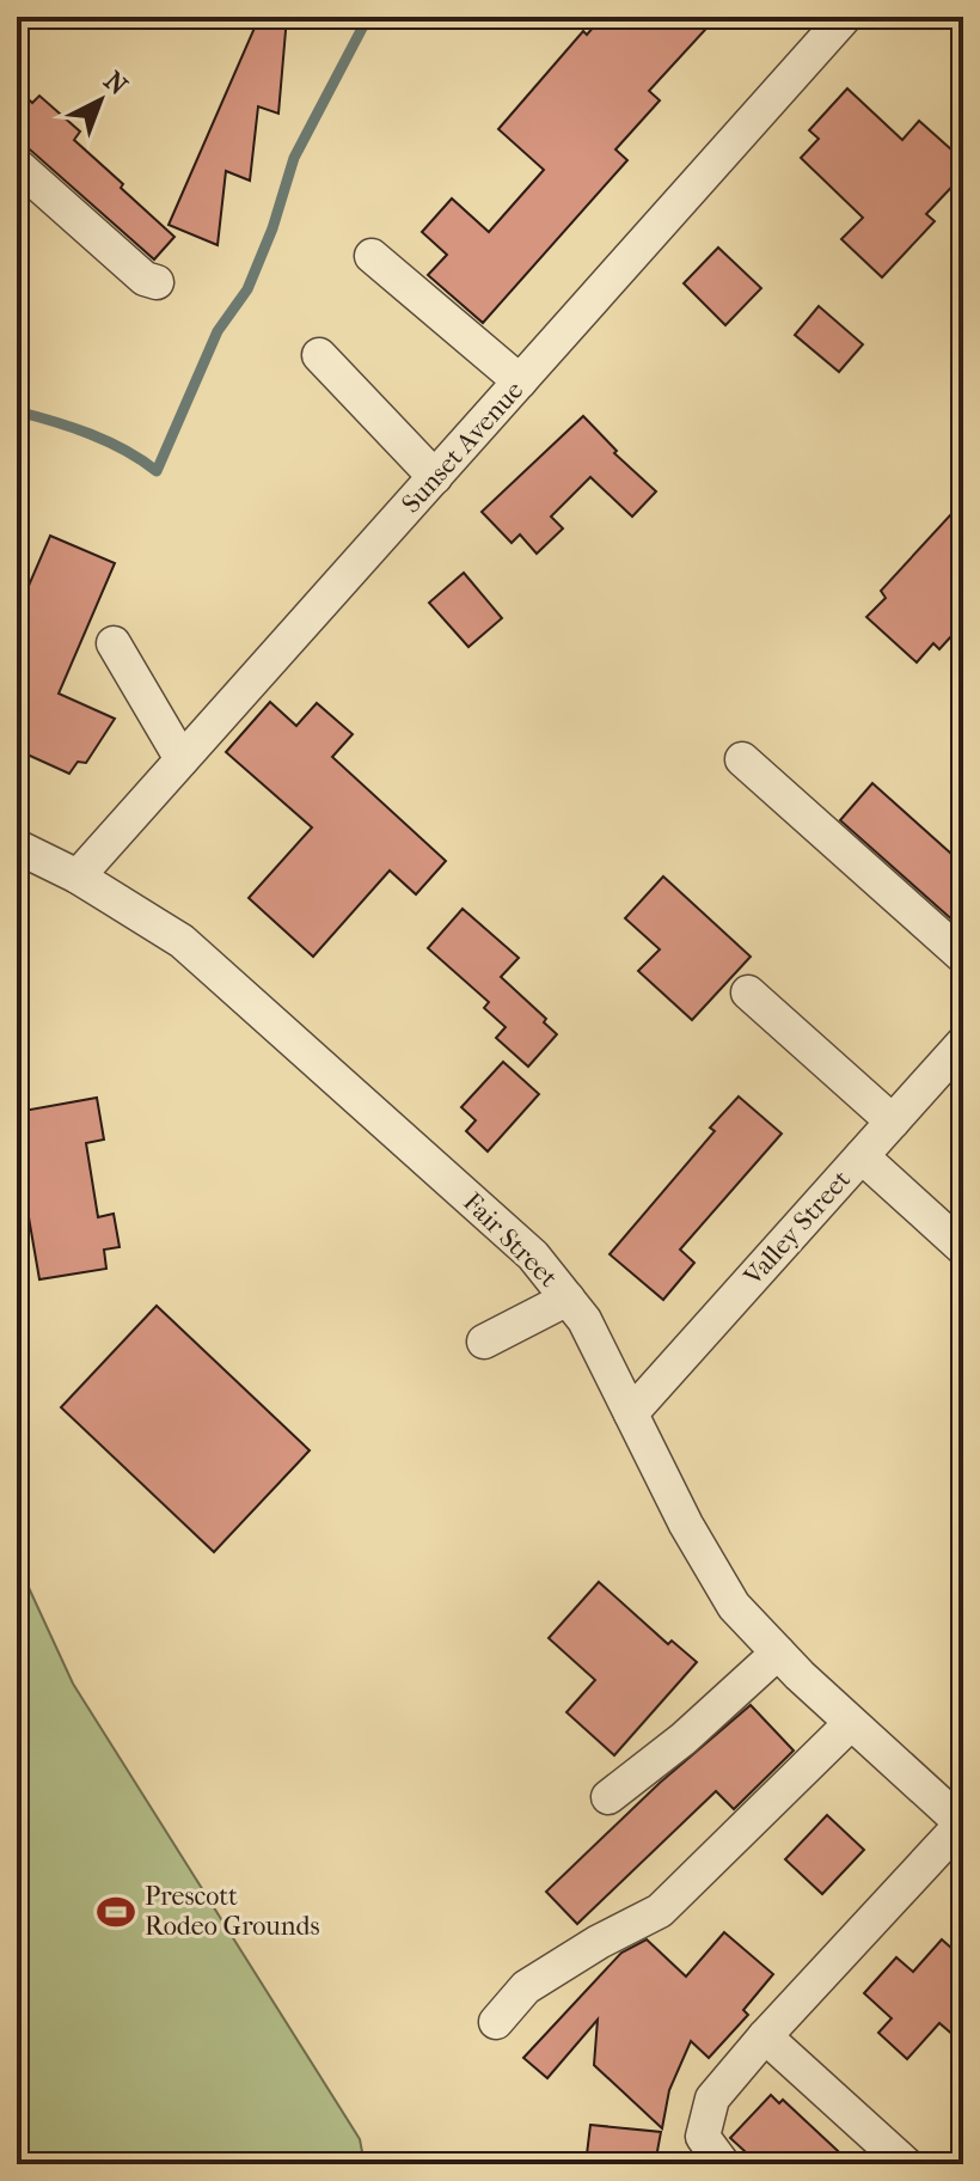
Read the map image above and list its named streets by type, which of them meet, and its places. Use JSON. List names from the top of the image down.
{
  "streets": {
    "street": ["Sunset Avenue", "Valley Street", "Fair Street"]
  },
  "crossings": [
    ["Sunset Avenue", "Fair Street"],
    ["Valley Street", "Fair Street"]
  ],
  "places": {
    "sports": ["Prescott Rodeo Grounds"]
  },
  "north": "top right"
}
